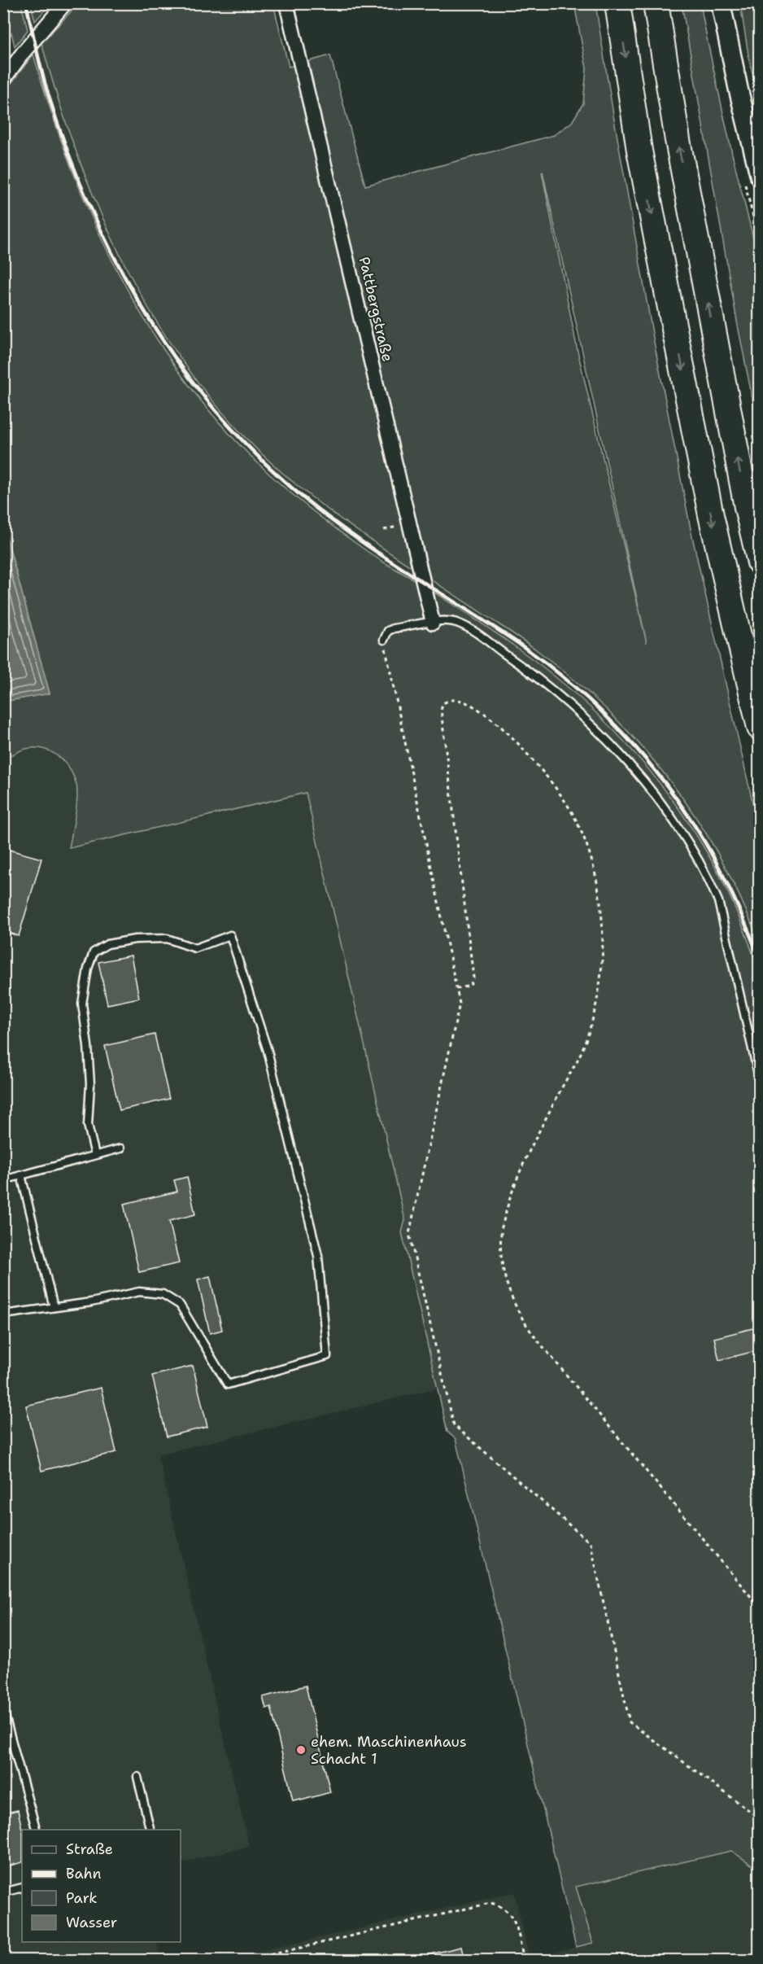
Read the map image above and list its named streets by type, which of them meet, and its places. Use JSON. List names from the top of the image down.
{
  "streets": {
    "street": ["Pattbergstraße"]
  },
  "places": ["ehem. Maschinenhaus Schacht 1"],
  "legend": [
    "Straße",
    "Bahn",
    "Park",
    "Wasser"
  ]
}
